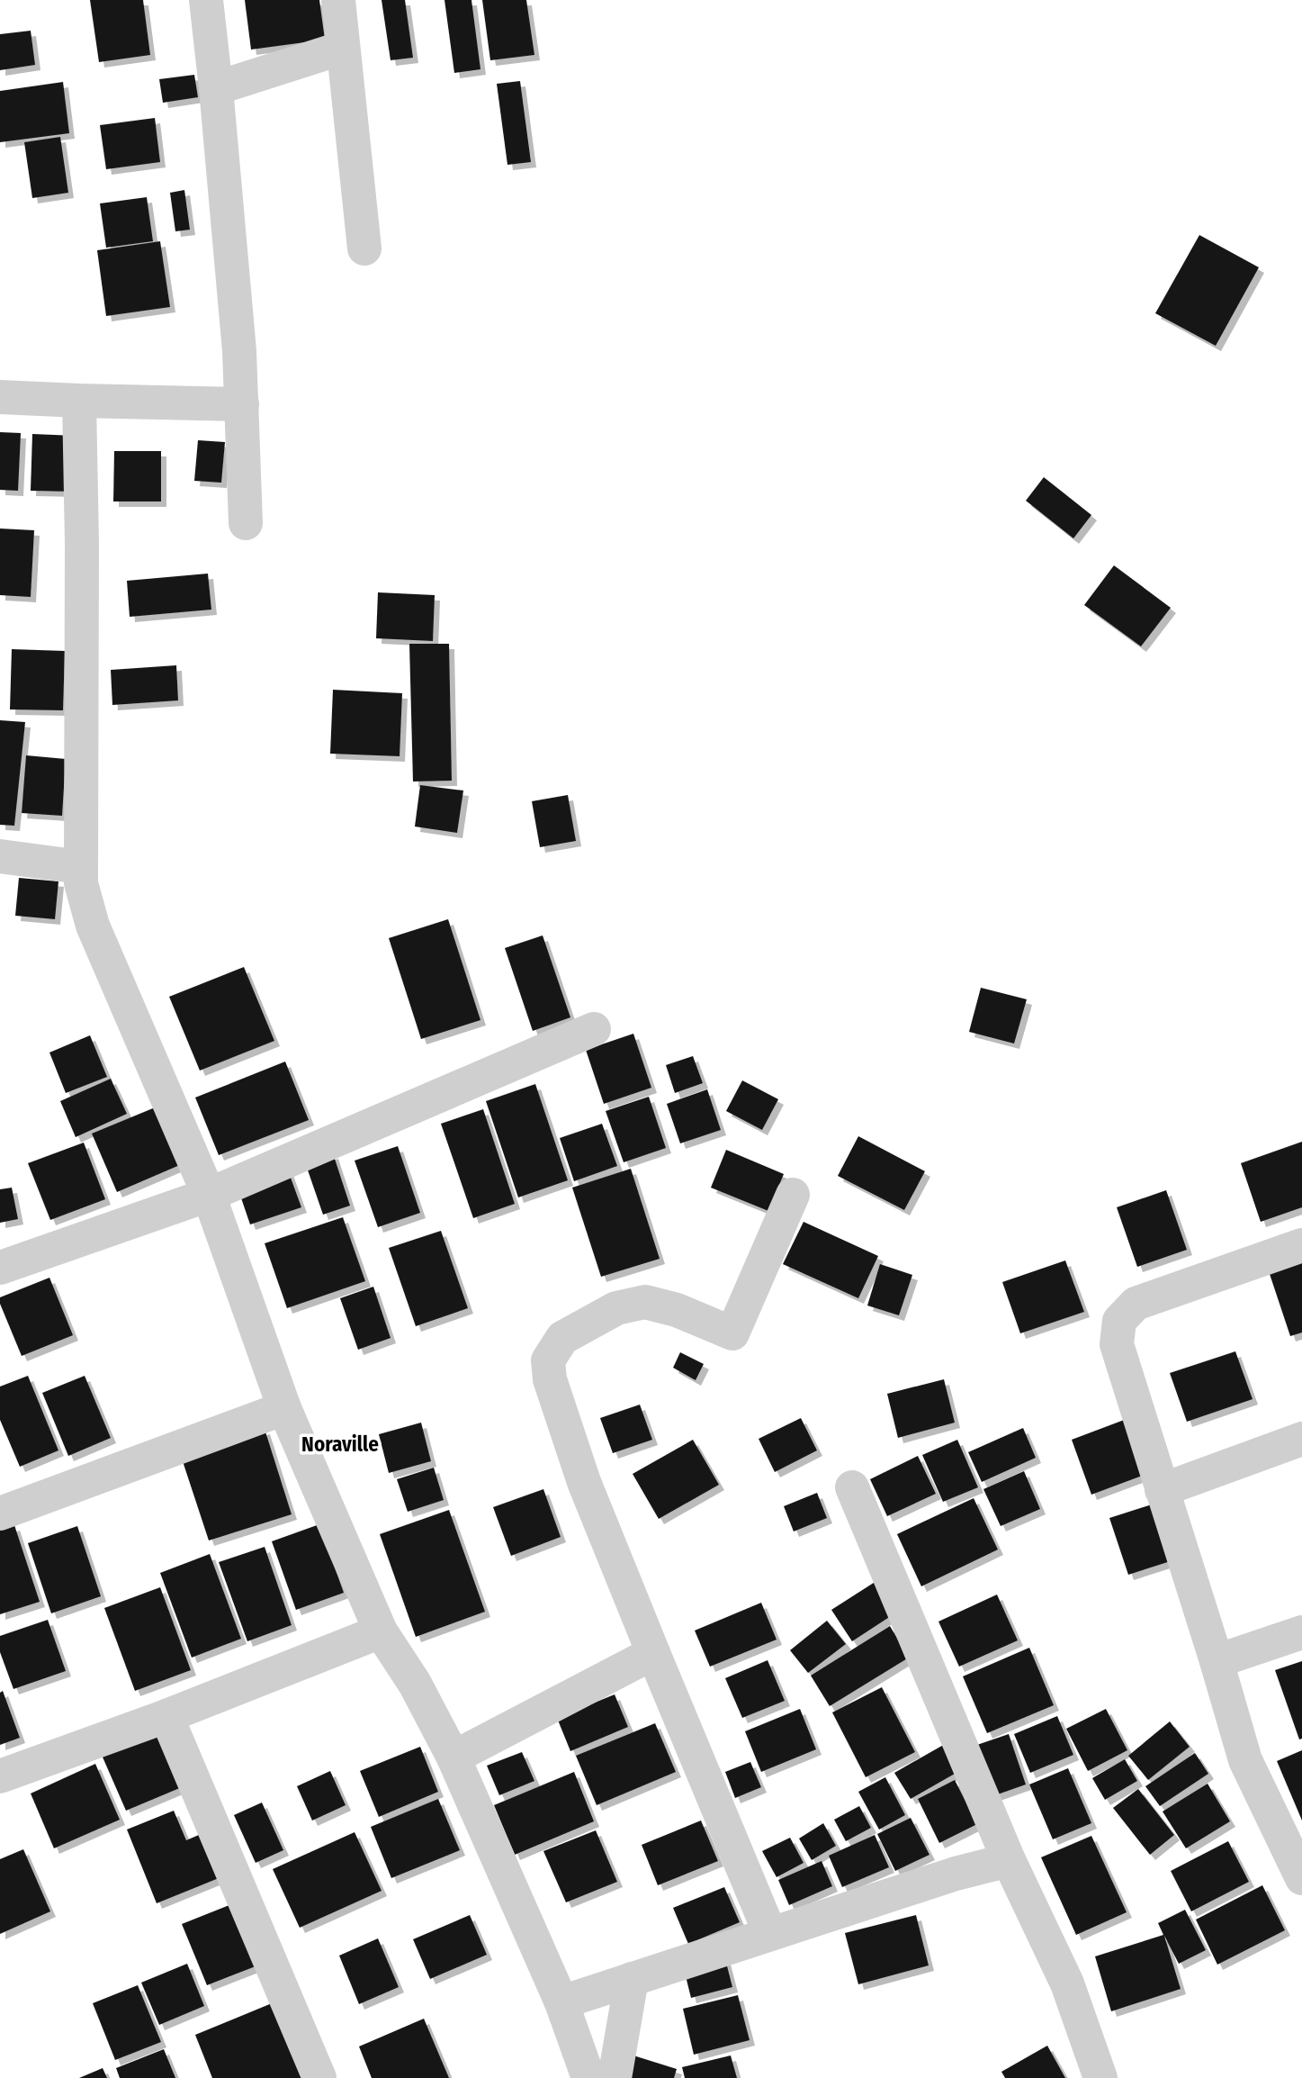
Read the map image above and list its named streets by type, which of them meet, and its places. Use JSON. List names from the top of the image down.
{
  "districts": ["Noraville"]
}
